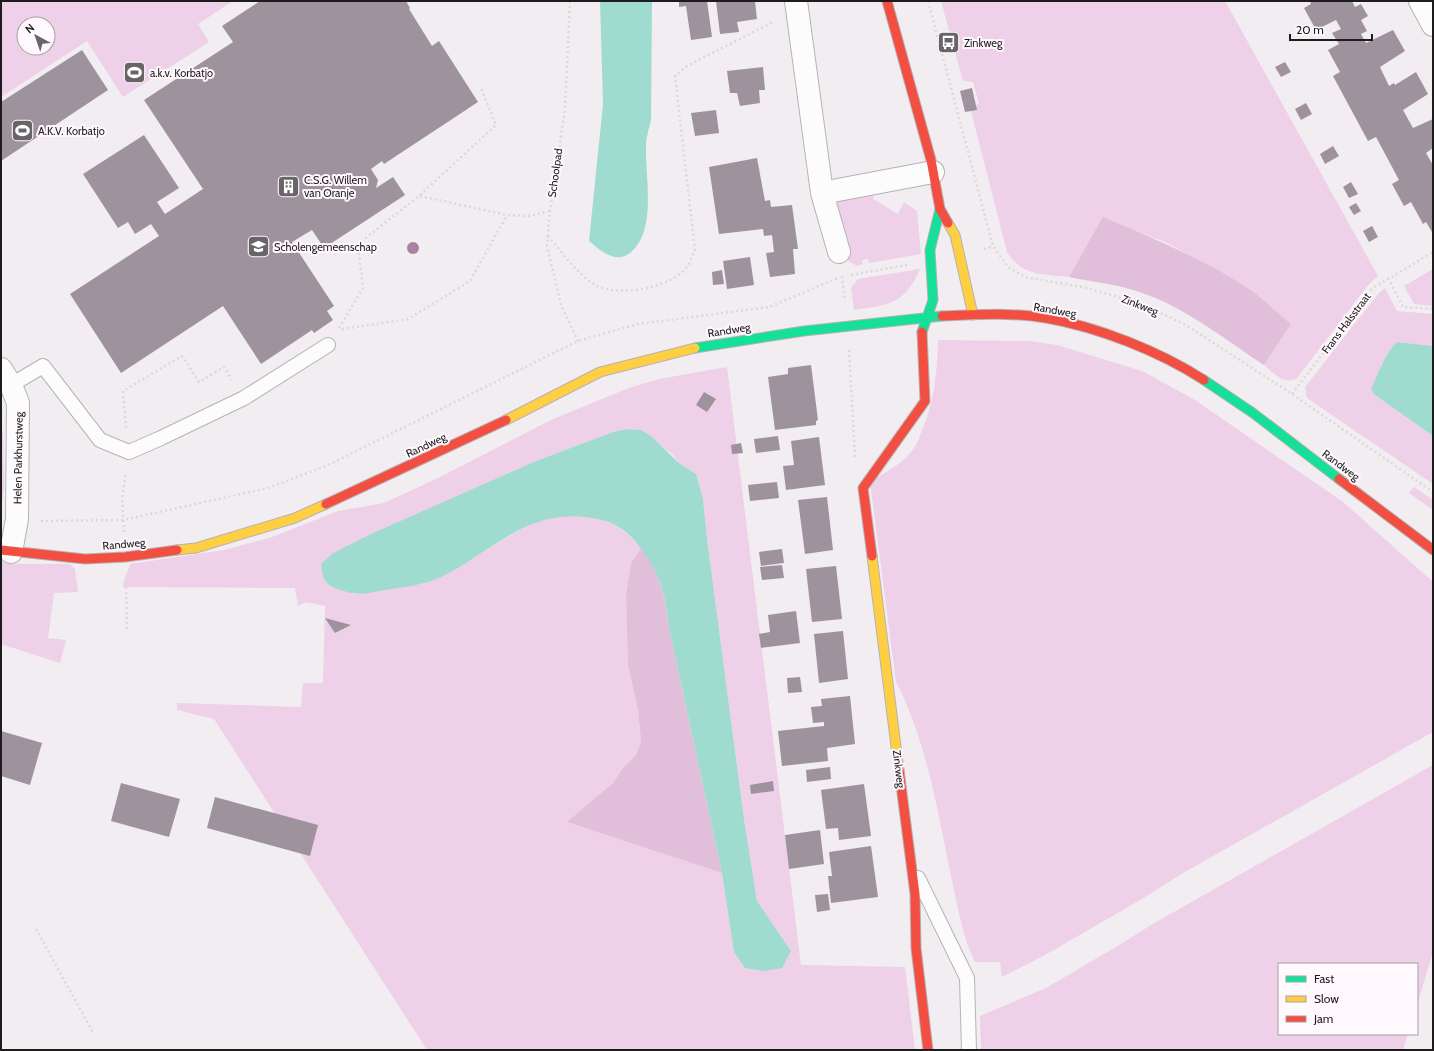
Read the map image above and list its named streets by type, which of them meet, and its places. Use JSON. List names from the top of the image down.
{
  "streets": {
    "street": ["Zinkweg", "Randweg", "Helen Parkhurstweg"],
    "path": ["Schoolpad", "Frans Halsstraat"]
  },
  "crossings": [
    ["Schoolpad", "Randweg"],
    ["Zinkweg", "Frans Halsstraat"],
    ["Randweg", "Helen Parkhurstweg"]
  ],
  "places": {
    "bus stop": ["Zinkweg"],
    "sports": ["a.k.v. Korbatjo", "A.K.V. Korbatjo"],
    "building": ["C.S.G. Willem van Oranje"],
    "school or university": ["Scholengemeenschap"]
  },
  "legend": ["Fast", "Slow", "Jam"],
  "scale_bar": "20 m",
  "north": "top left"
}
